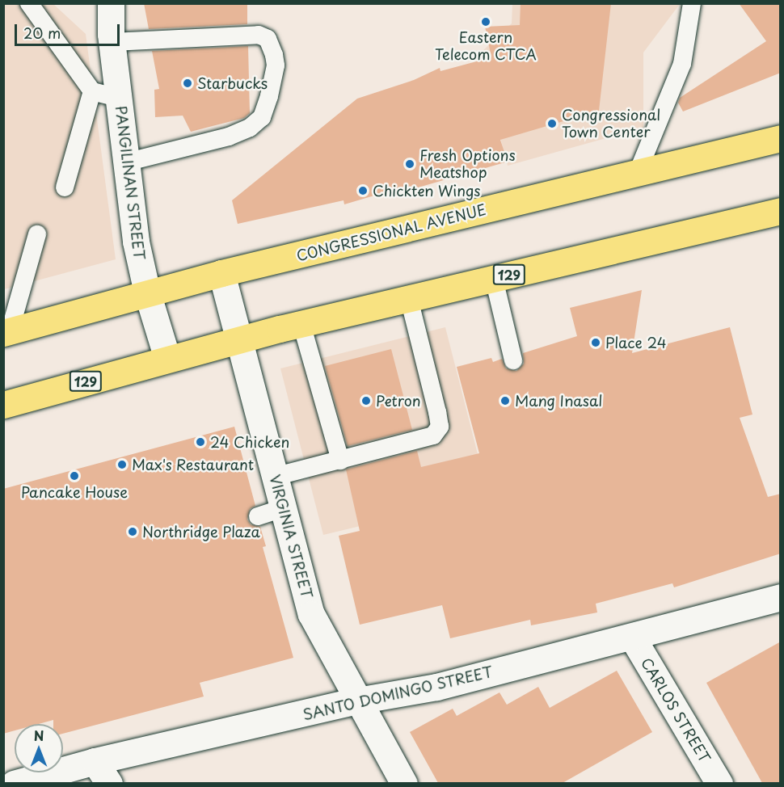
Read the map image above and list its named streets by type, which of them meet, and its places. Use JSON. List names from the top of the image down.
{
  "streets": {
    "main road": ["CONGRESSIONAL AVENUE", "129"],
    "street": [
      "PANGILINAN STREET",
      "VIRGINIA STREET",
      "SANTO DOMINGO STREET",
      "CARLOS STREET"
    ]
  },
  "crossings": [
    ["PANGILINAN STREET", "CONGRESSIONAL AVENUE"],
    ["PANGILINAN STREET", "129"],
    ["CONGRESSIONAL AVENUE", "VIRGINIA STREET"],
    ["129", "VIRGINIA STREET"],
    ["VIRGINIA STREET", "SANTO DOMINGO STREET"],
    ["SANTO DOMINGO STREET", "CARLOS STREET"]
  ],
  "places": [
    "Eastern Telecom CTCA",
    "Starbucks",
    "Congressional Town Center",
    "Fresh Options Meatshop",
    "Chickten Wings",
    "Place 24",
    "Petron",
    "Mang Inasal",
    "24 Chicken",
    "Max's Restaurant",
    "Pancake House",
    "Northridge Plaza"
  ],
  "scale_bar": "20 m",
  "north": "top"
}
